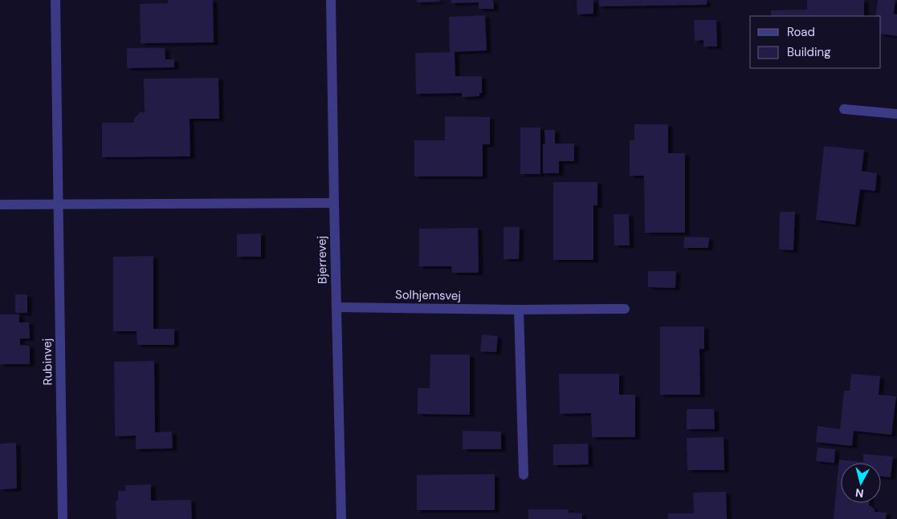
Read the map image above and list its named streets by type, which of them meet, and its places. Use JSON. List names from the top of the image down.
{
  "streets": {
    "street": ["Bjerrevej", "Solhjemsvej", "Rubinvej"]
  },
  "crossings": [
    ["Bjerrevej", "Solhjemsvej"]
  ],
  "legend": ["Road", "Building"],
  "north": "bottom"
}
